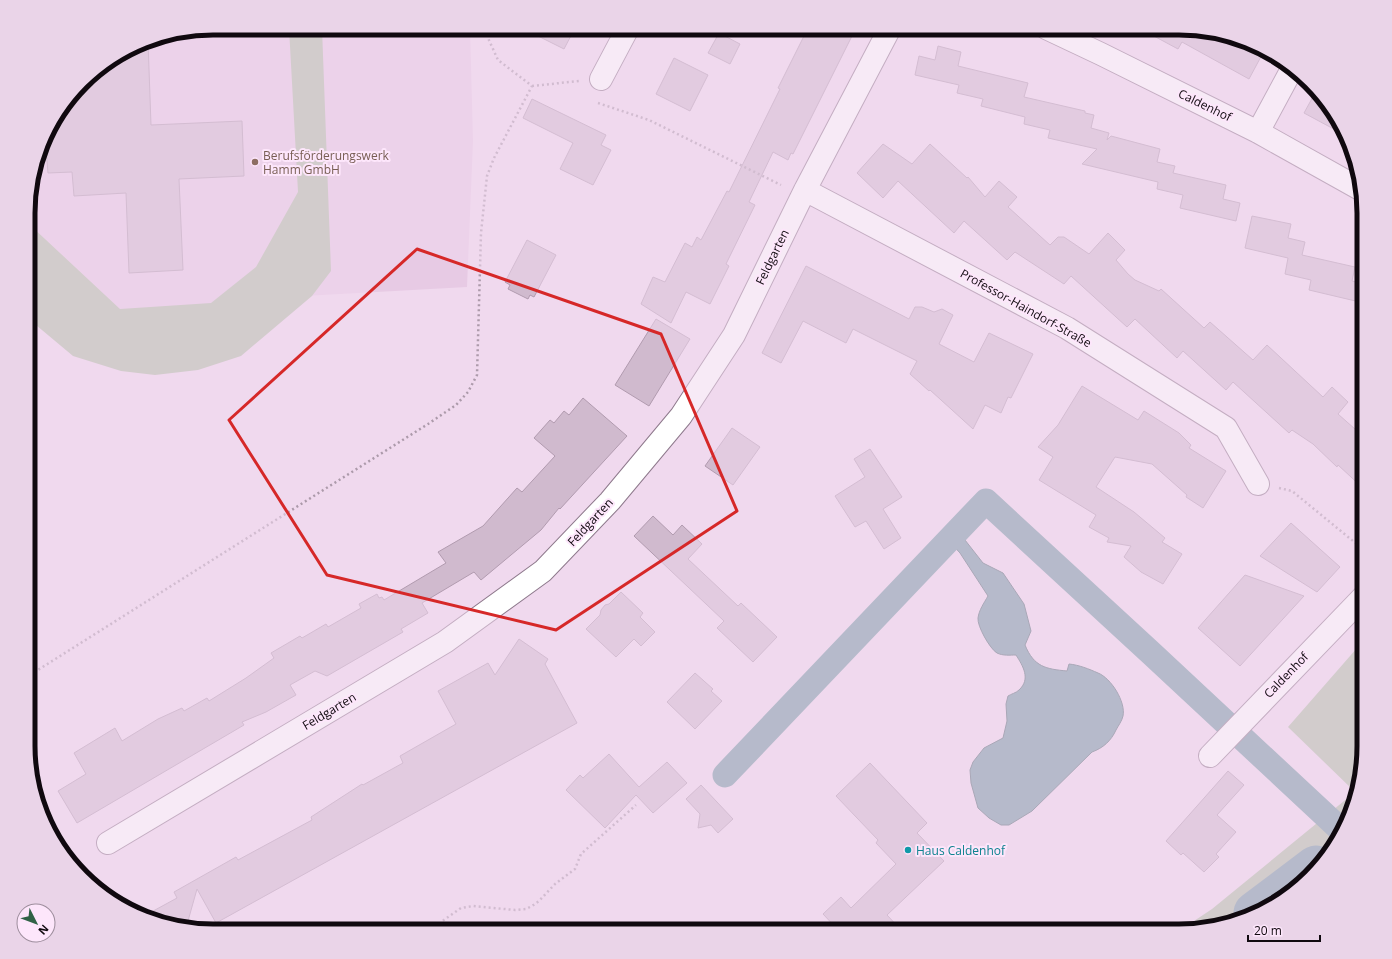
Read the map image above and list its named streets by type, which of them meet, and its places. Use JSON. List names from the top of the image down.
{
  "streets": {
    "street": ["Caldenhof", "Feldgarten", "Professor-Haindorf-Straße"]
  },
  "crossings": [
    ["Feldgarten", "Professor-Haindorf-Straße"]
  ],
  "places": ["Berufsförderungswerk Hamm GmbH", "Haus Caldenhof"],
  "scale_bar": "20 m",
  "north": "bottom right"
}
